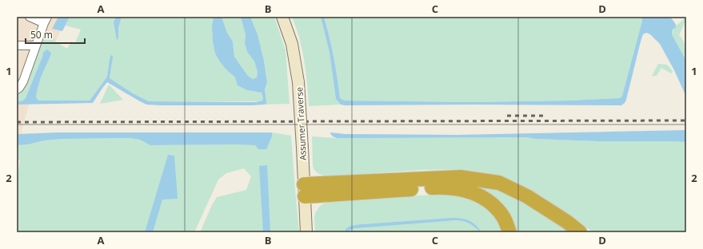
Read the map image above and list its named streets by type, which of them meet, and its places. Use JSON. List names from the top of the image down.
{
  "streets": {
    "main road": ["Assumer Traverse"]
  },
  "scale_bar": "50 m",
  "grid": {
    "columns": [
      "A",
      "B",
      "C",
      "D"
    ],
    "rows": ["1", "2"]
  }
}
